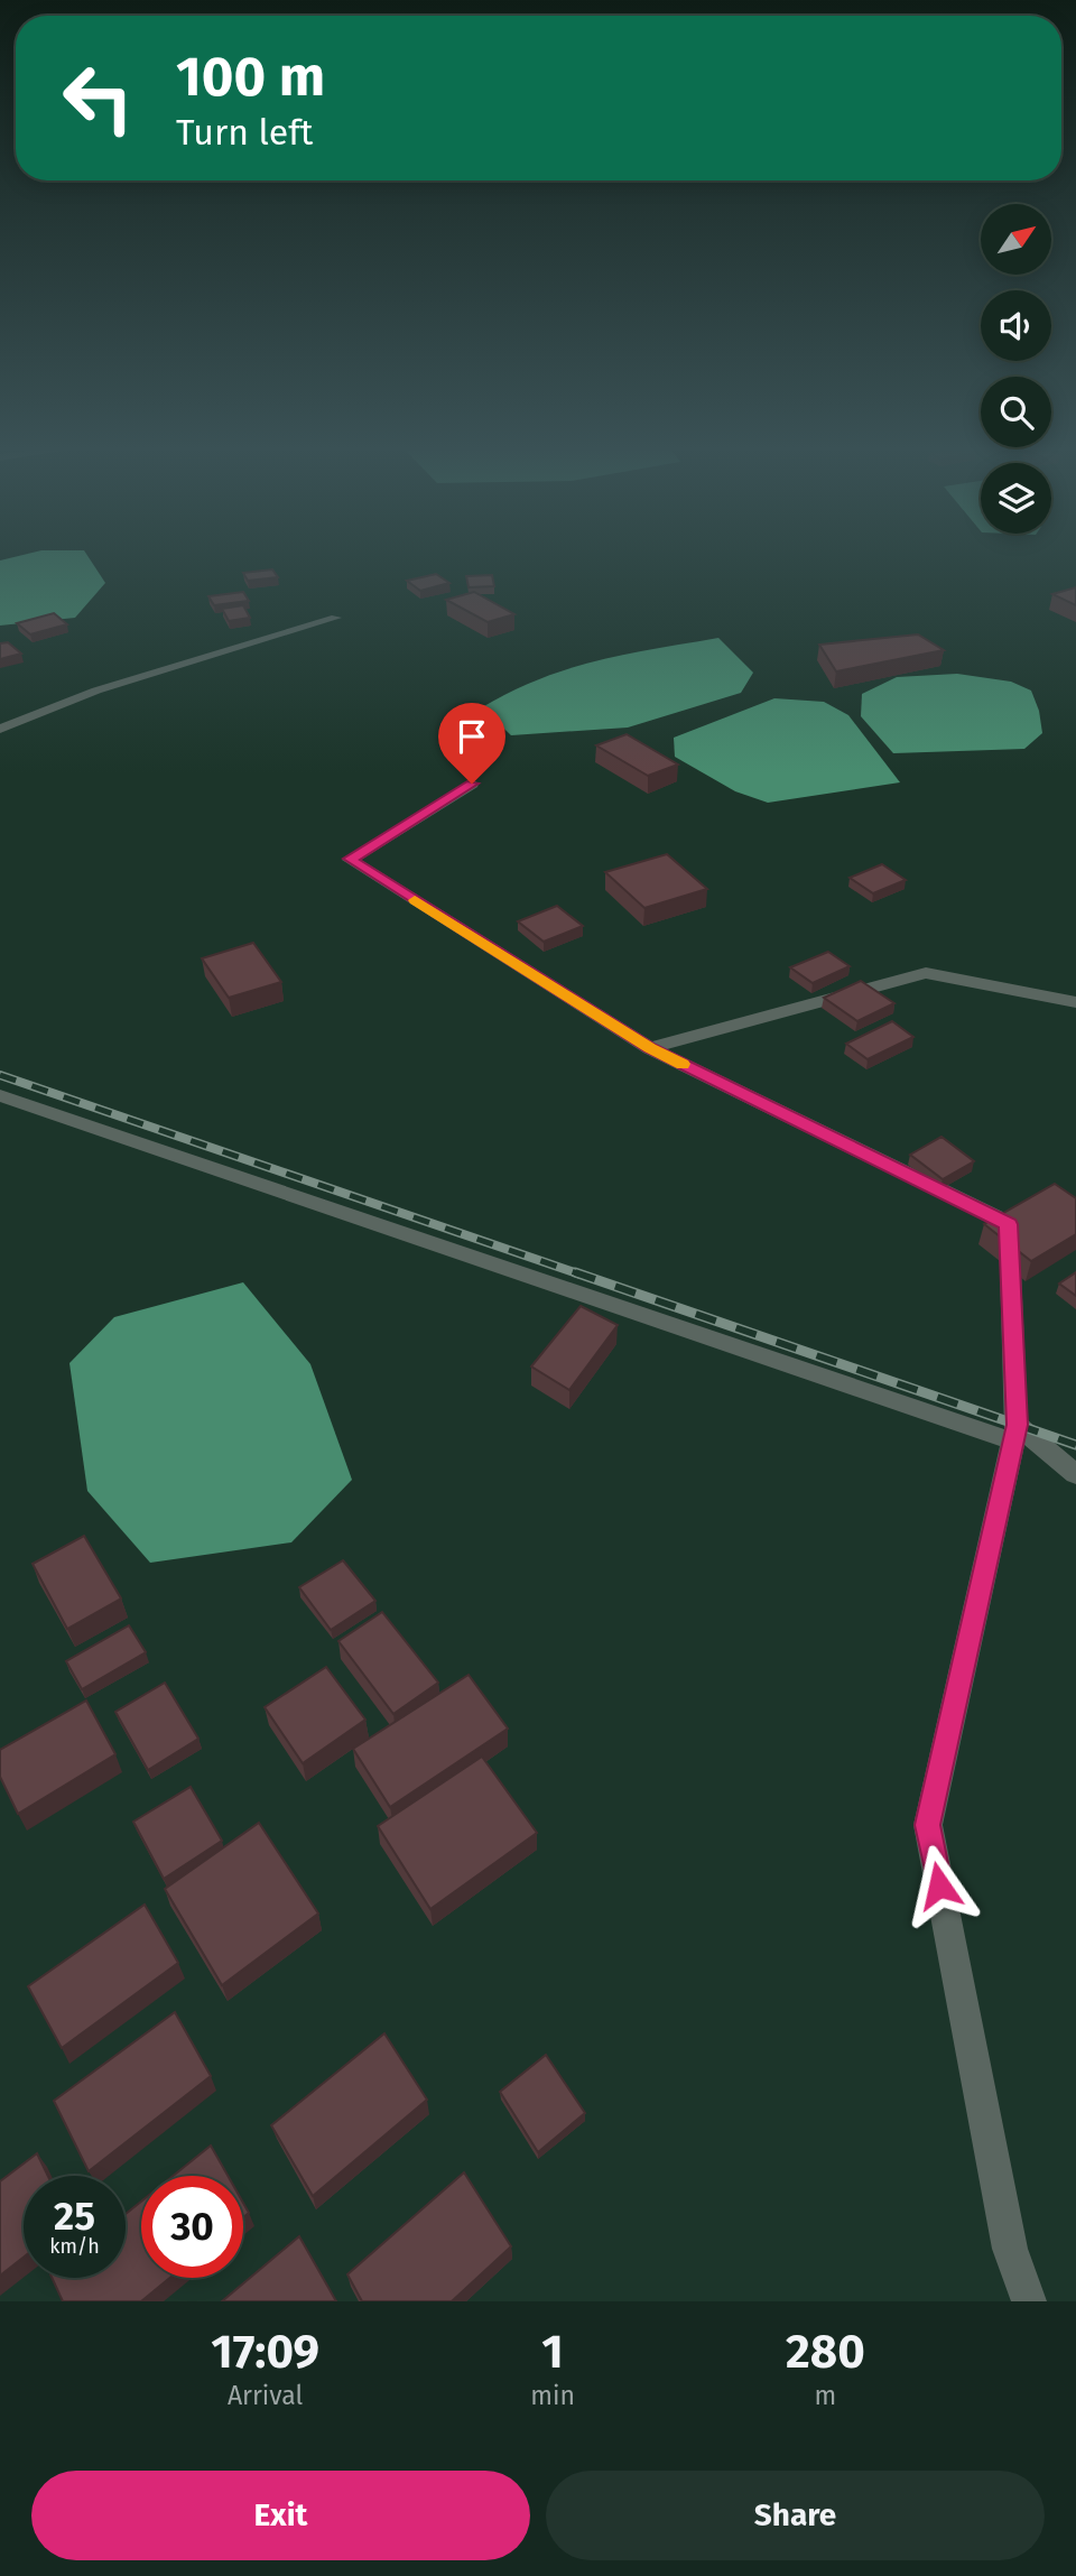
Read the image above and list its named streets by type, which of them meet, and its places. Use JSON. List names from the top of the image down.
{
  "north": "top right",
  "page": {
    "turn": ["100 m", "Turn left"],
    "speed": "25 km/h",
    "limit": "30",
    "eta": [
      "17:09",
      "Arrival",
      "1",
      "min",
      "280",
      "m"
    ],
    "buttons": ["Exit", "Share"]
  }
}
